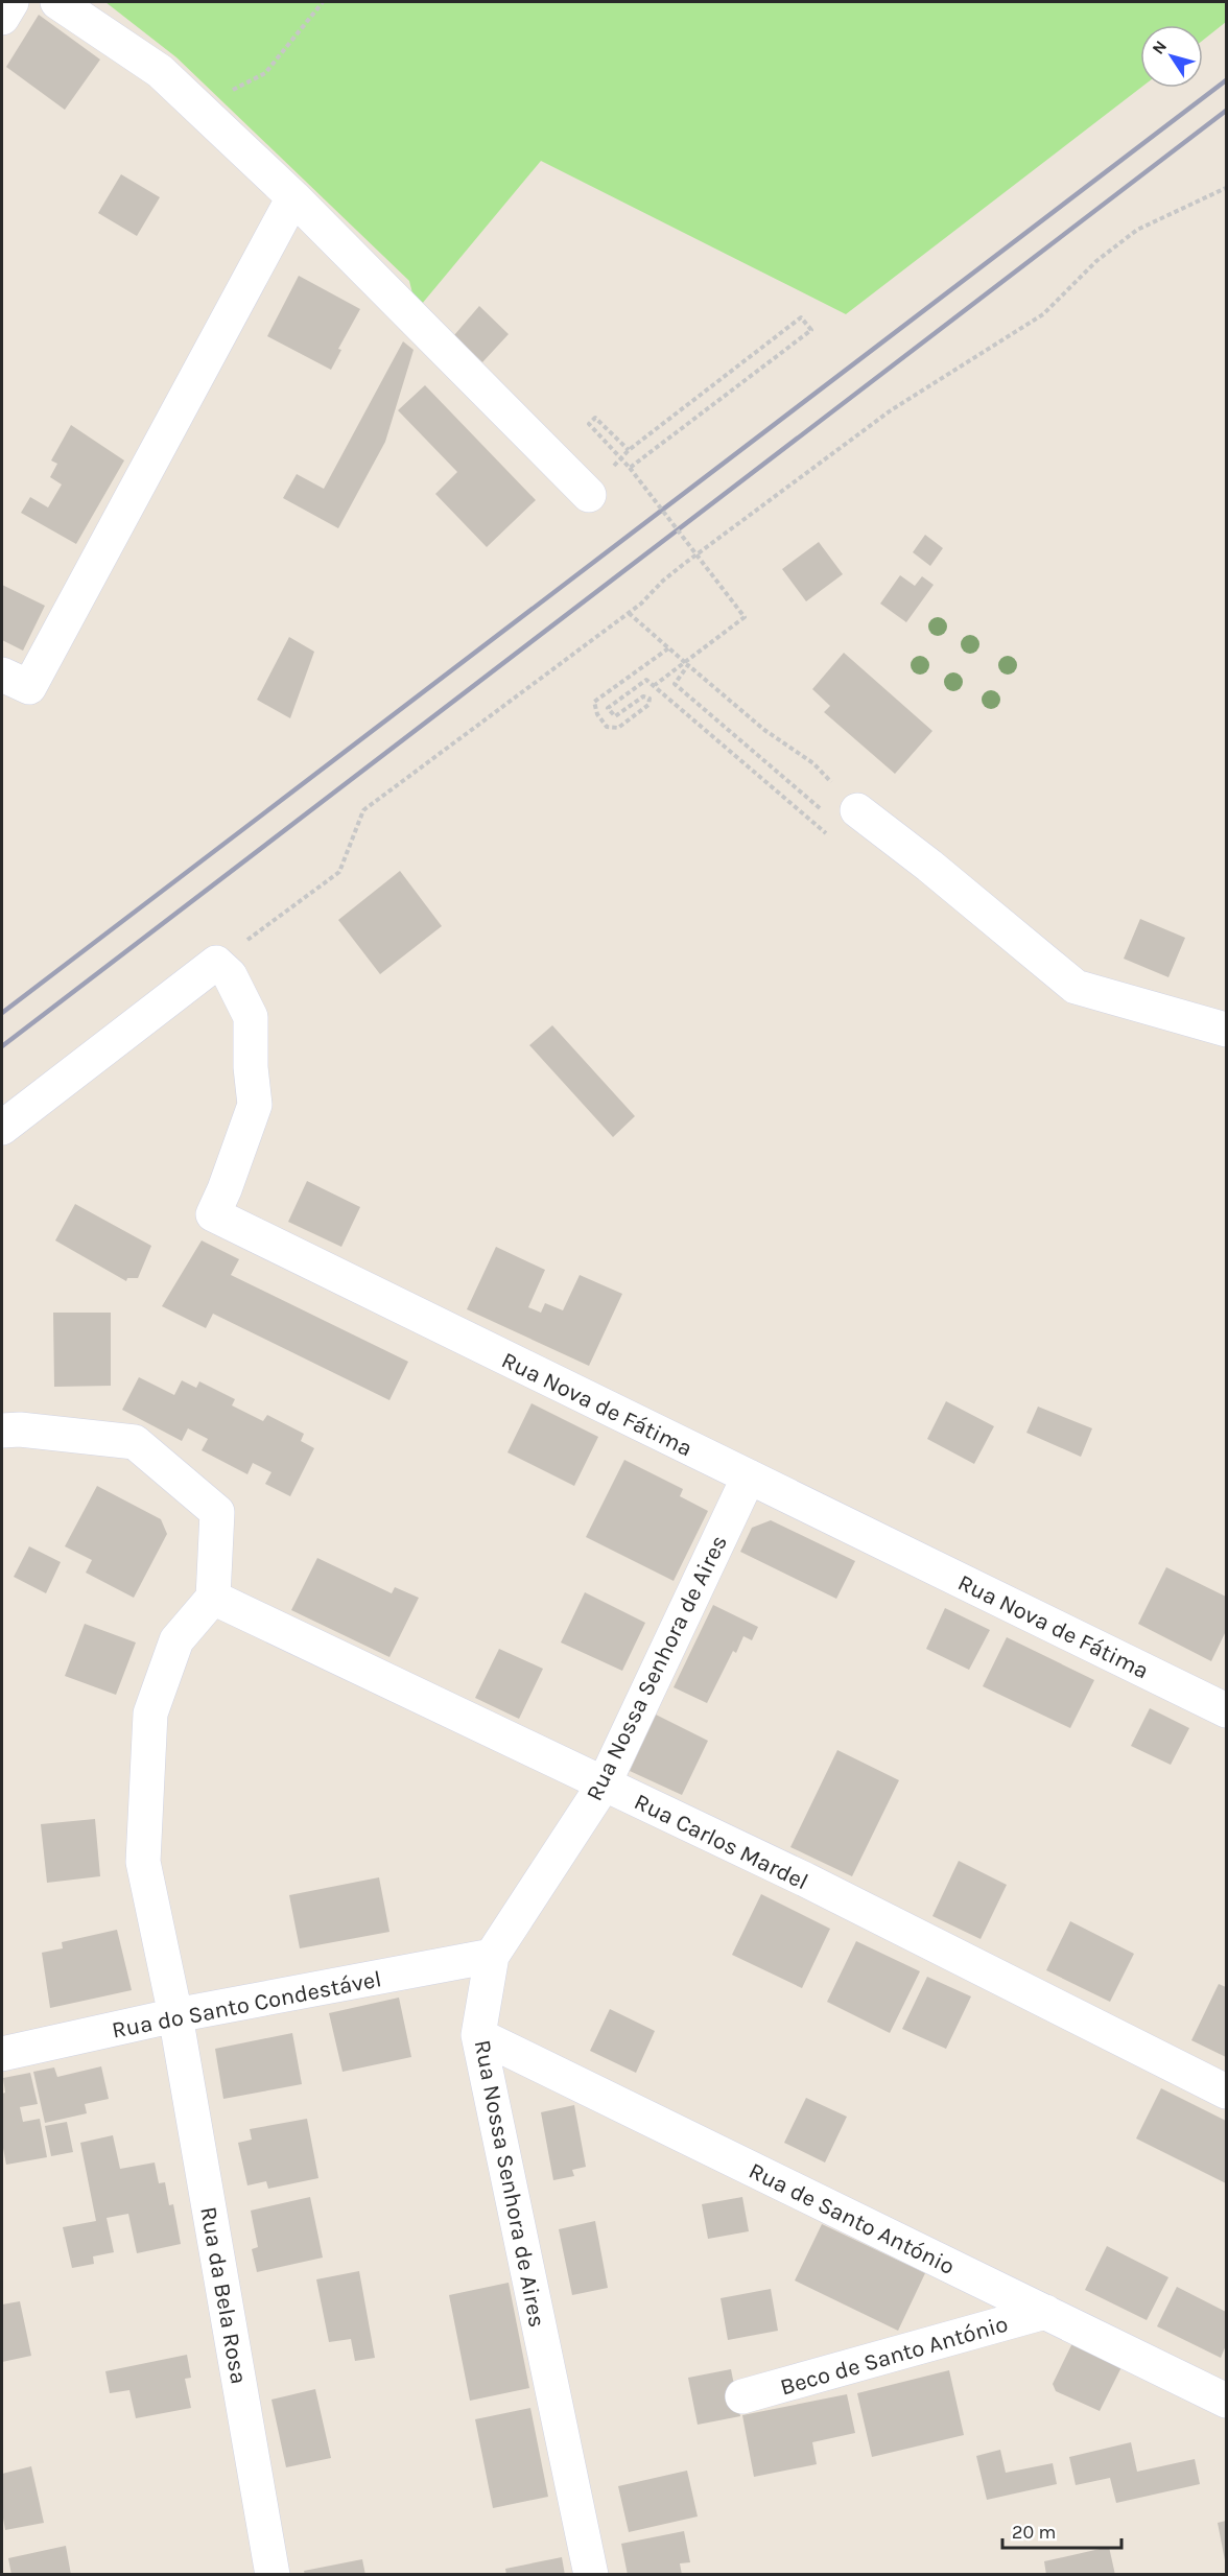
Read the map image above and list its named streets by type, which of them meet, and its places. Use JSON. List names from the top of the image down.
{
  "streets": {
    "street": [
      "Rua Nova de Fátima",
      "Rua Nossa Senhora de Aires",
      "Rua Carlos Mardel",
      "Rua do Santo Condestável",
      "Rua de Santo António",
      "Rua da Bela Rosa",
      "Beco de Santo António"
    ]
  },
  "crossings": [
    ["Rua Nova de Fátima", "Rua Nossa Senhora de Aires"],
    ["Rua Nossa Senhora de Aires", "Rua Carlos Mardel"],
    ["Rua Nossa Senhora de Aires", "Rua do Santo Condestável"],
    ["Rua Nossa Senhora de Aires", "Rua de Santo António"],
    ["Rua Carlos Mardel", "Rua da Bela Rosa"],
    ["Rua do Santo Condestável", "Rua da Bela Rosa"],
    ["Rua de Santo António", "Beco de Santo António"]
  ],
  "scale_bar": "20 m",
  "north": "top left"
}
